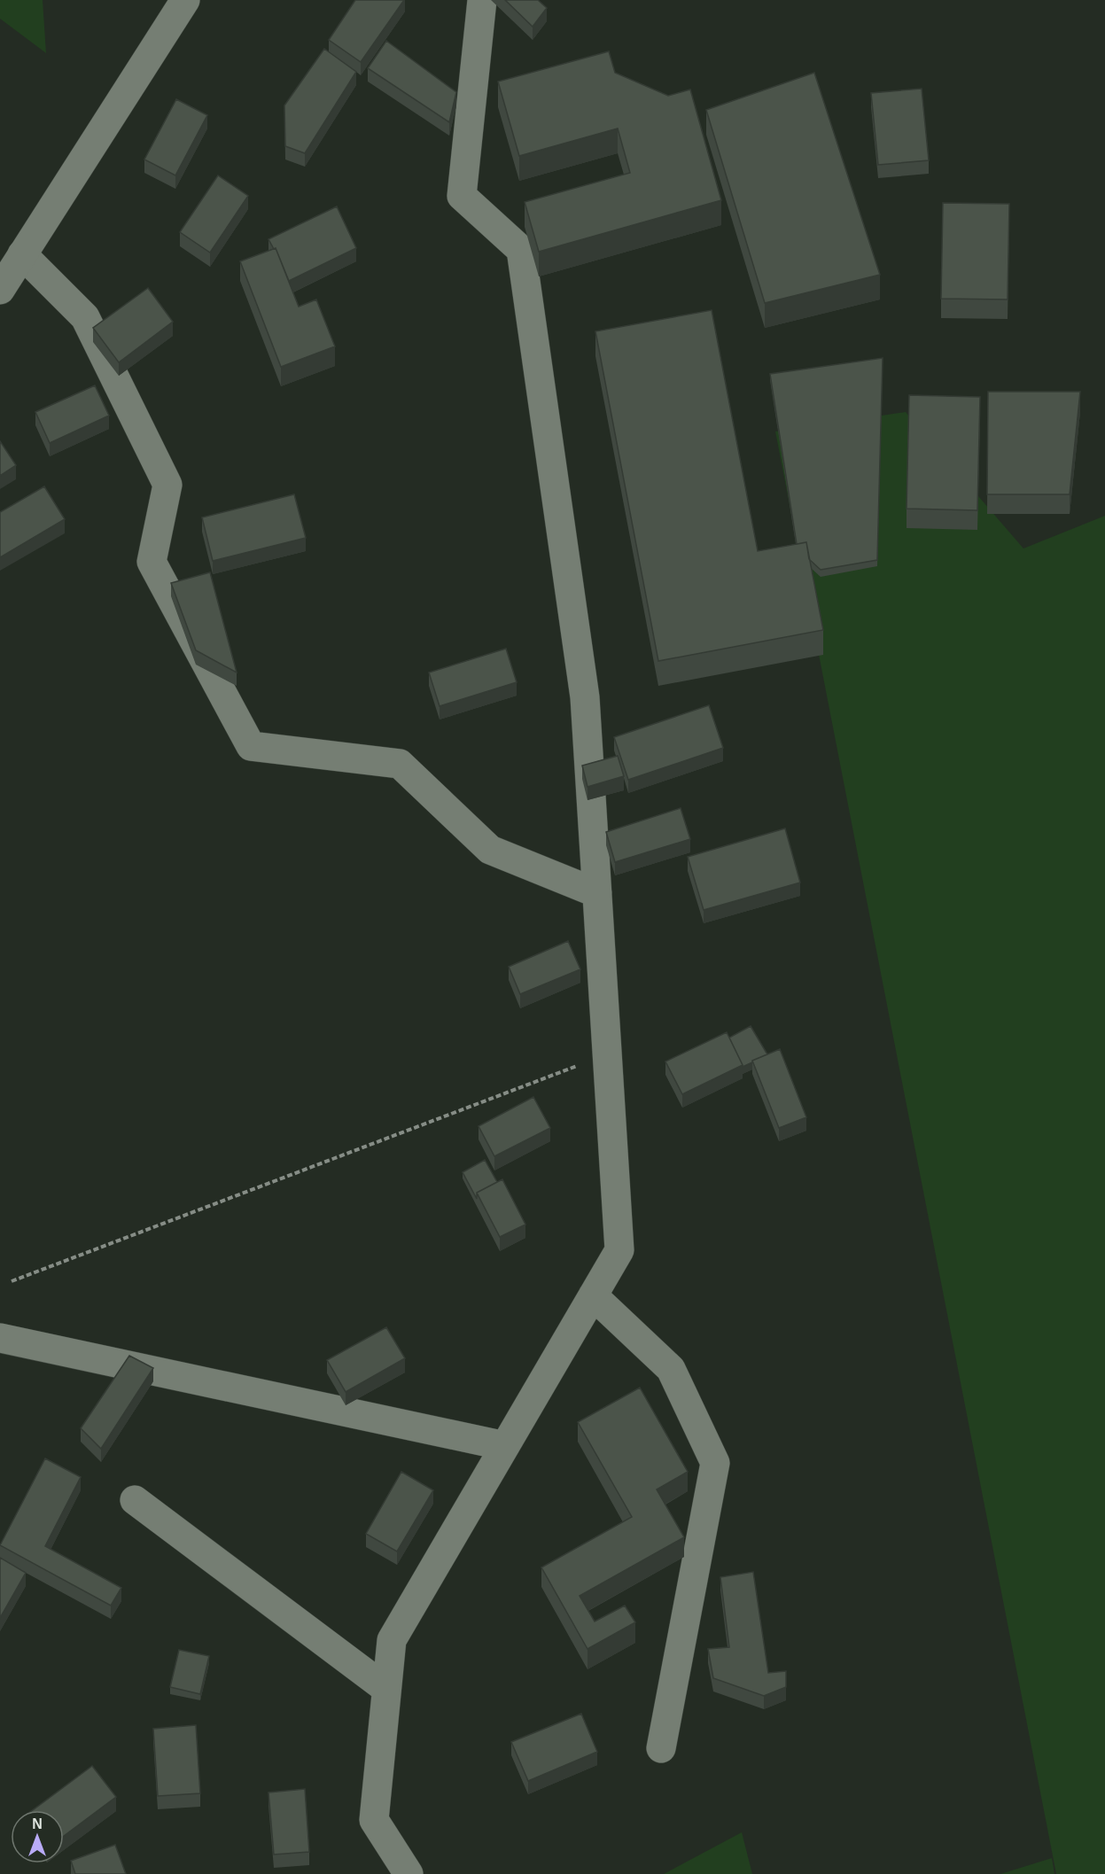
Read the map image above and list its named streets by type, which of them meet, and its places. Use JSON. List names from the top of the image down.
{
  "north": "top"
}
